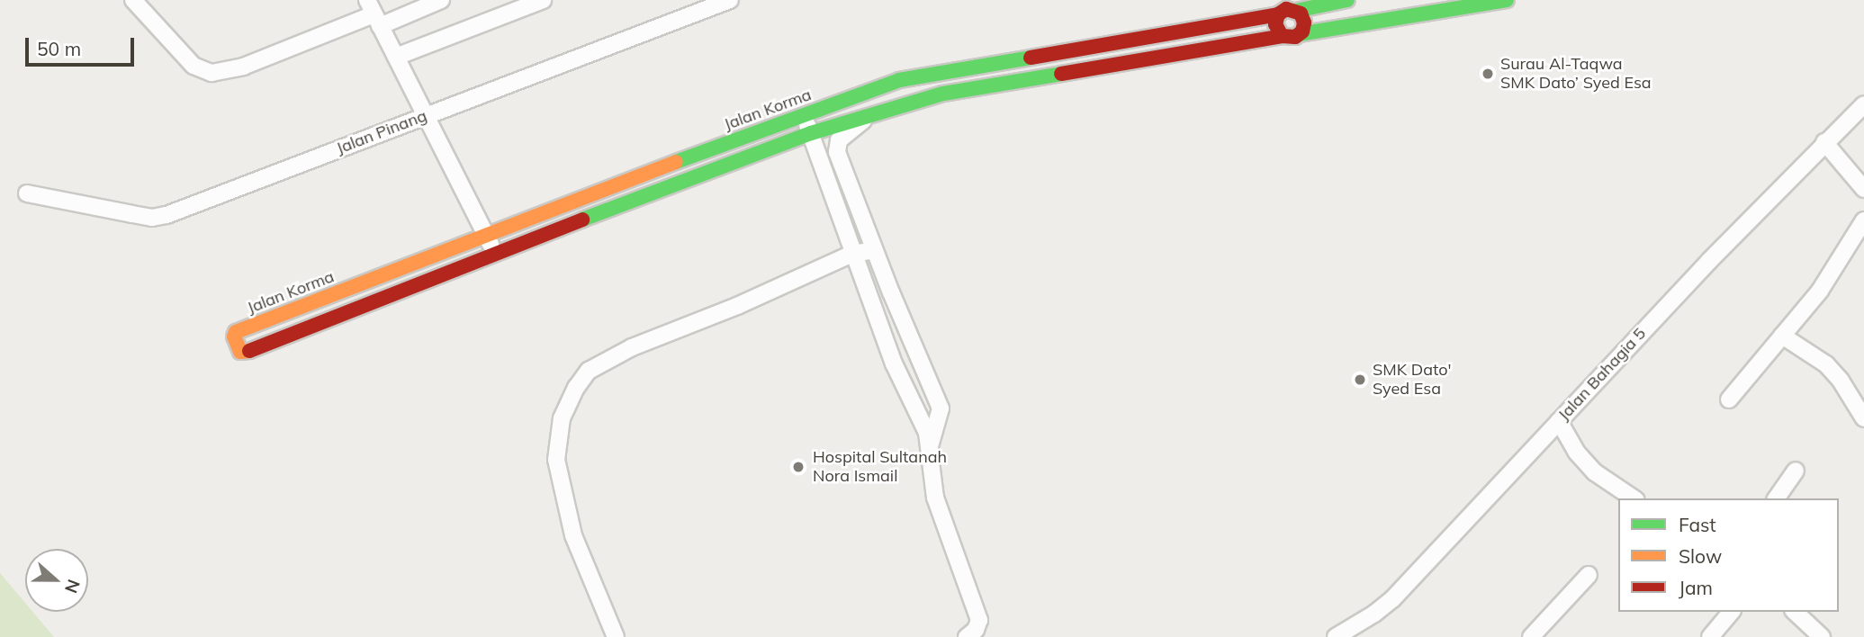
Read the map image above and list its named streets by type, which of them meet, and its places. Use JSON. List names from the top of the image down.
{
  "streets": {
    "street": ["Jalan Korma", "Jalan Pinang", "Jalan Bahagia 5"]
  },
  "places": ["Surau Al-Taqwa SMK Dato’ Syed Esa", "SMK Dato' Syed Esa", "Hospital Sultanah Nora Ismail"],
  "legend": ["Fast", "Slow", "Jam"],
  "scale_bar": "50 m",
  "north": "right"
}
